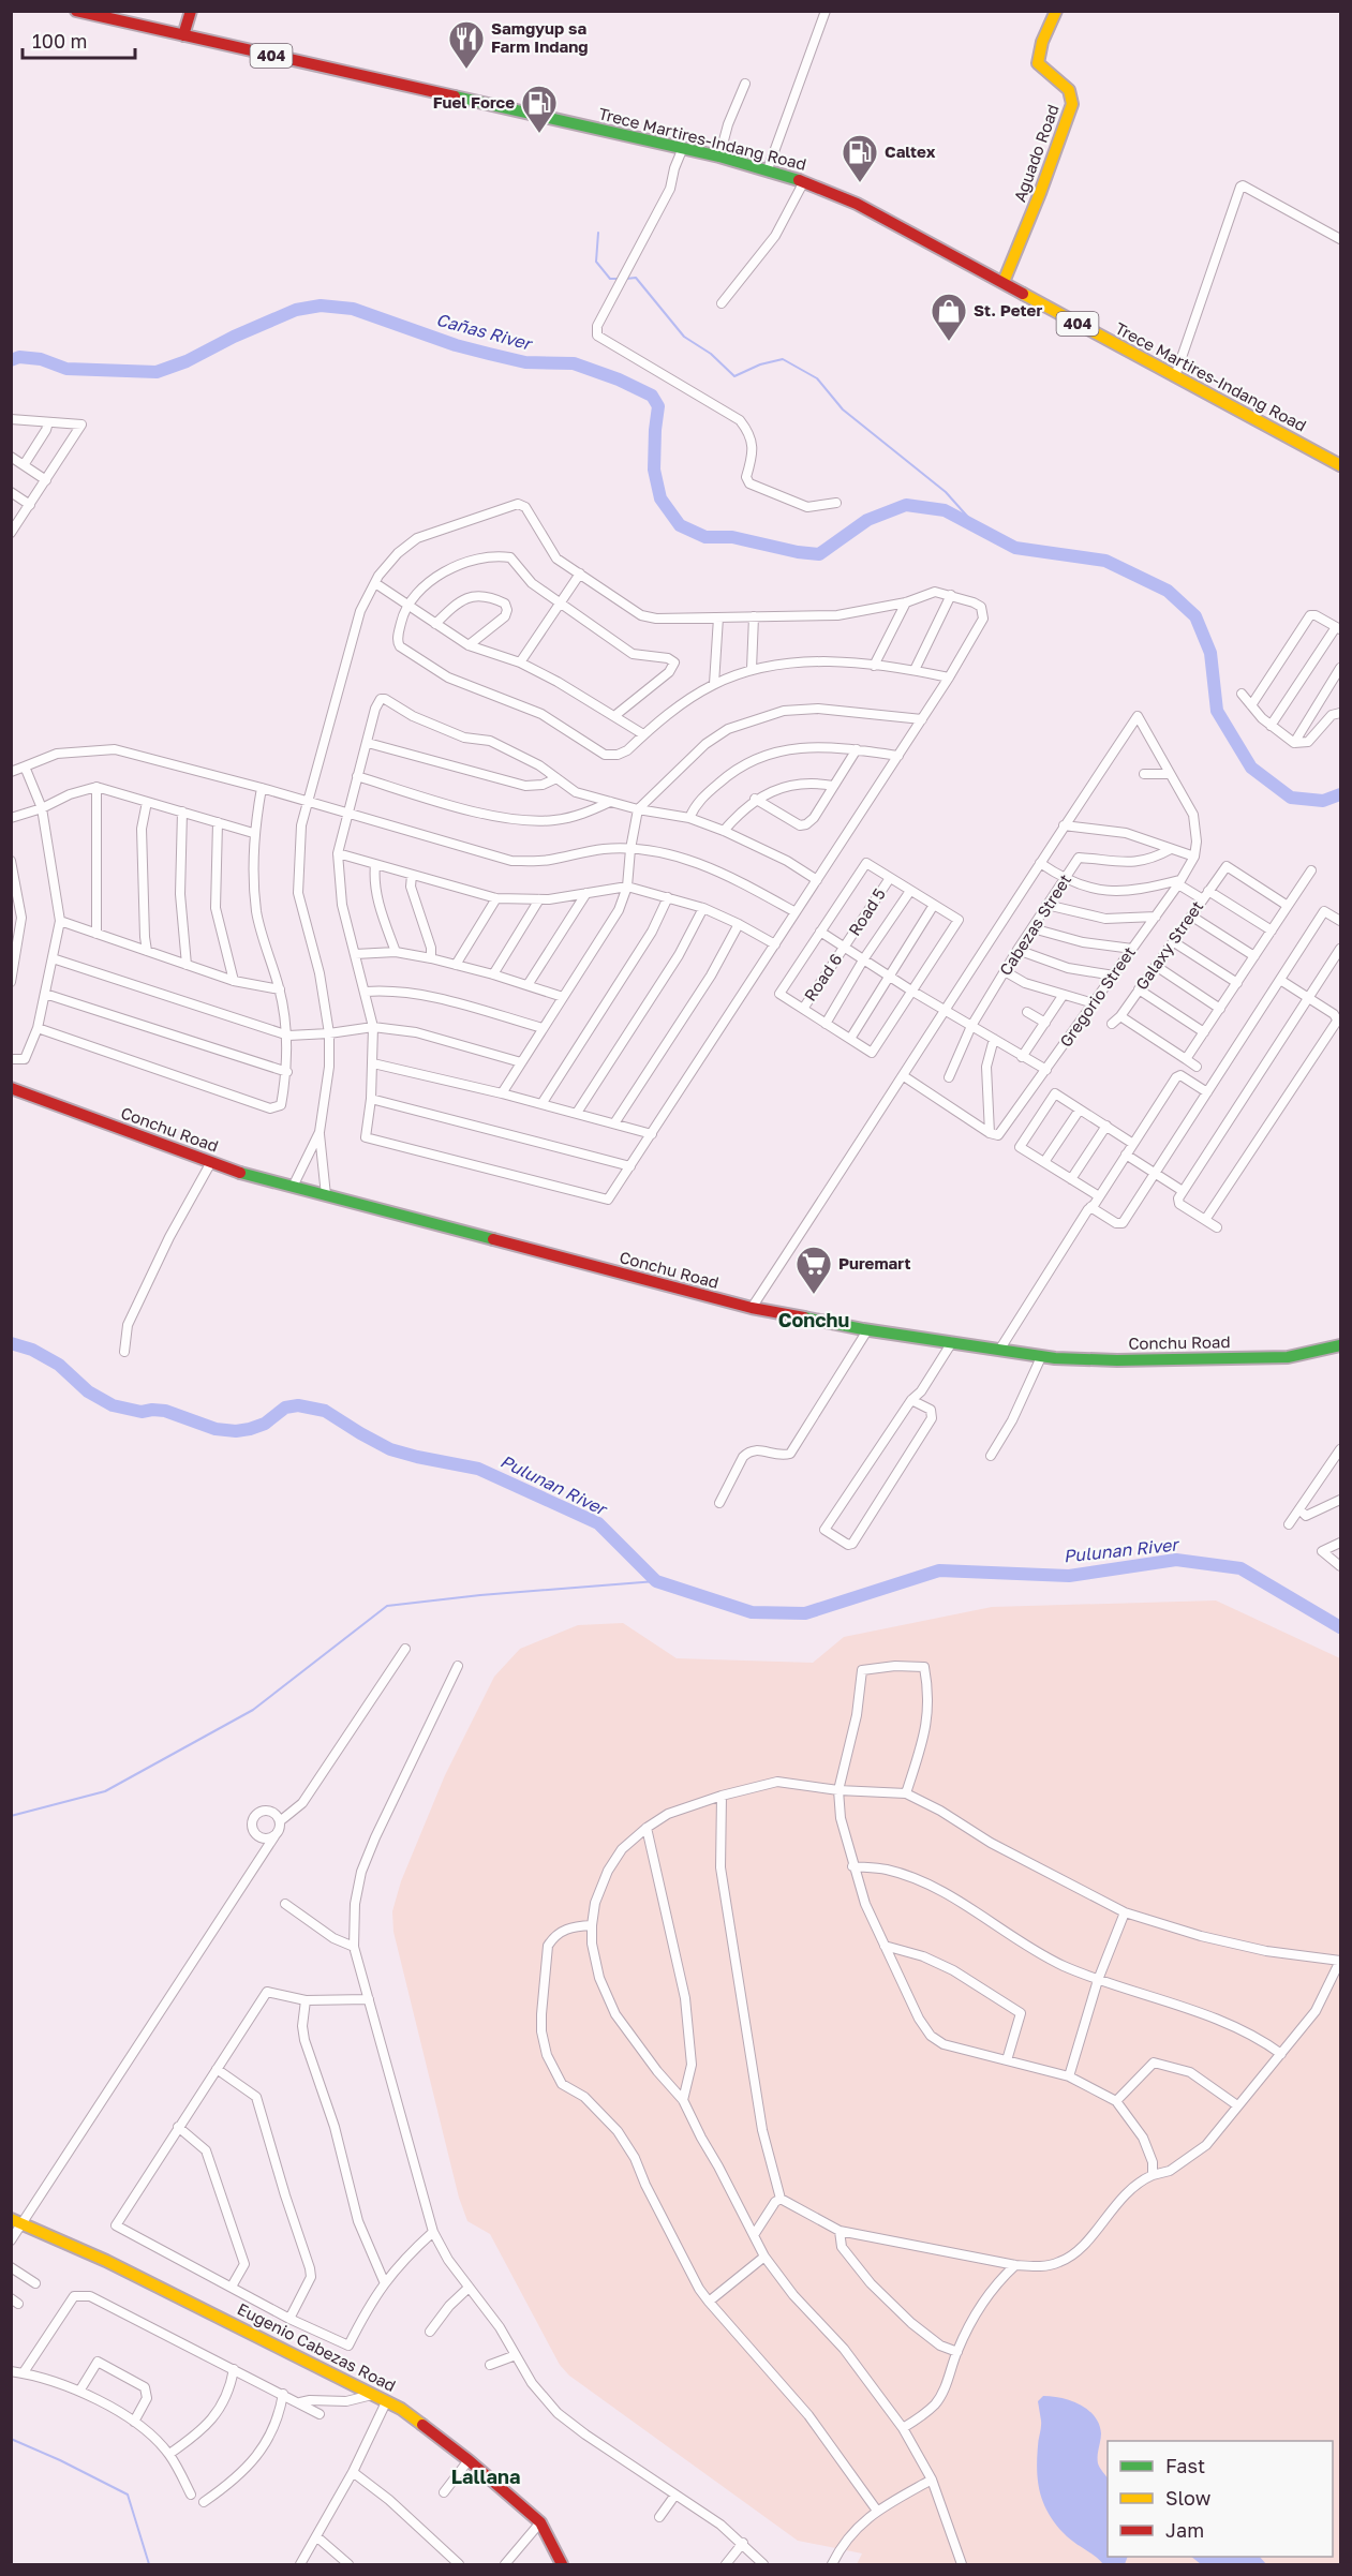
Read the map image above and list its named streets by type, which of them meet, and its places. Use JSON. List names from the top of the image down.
{
  "streets": {
    "main road": [
      "404",
      "Trece Martires-Indang Road",
      "Aguado Road",
      "Conchu Road",
      "Eugenio Cabezas Road"
    ],
    "street": [
      "Road 5",
      "Cabezas Street",
      "Galaxy Street",
      "Road 6",
      "Gregorio Street"
    ]
  },
  "crossings": [
    ["Trece Martires-Indang Road", "Aguado Road"],
    ["Road 5", "Road 6"]
  ],
  "districts": ["Conchu", "Lallana"],
  "water": ["Cañas River", "Pulunan River"],
  "places": {
    "restaurant": ["Samgyup sa Farm Indang"],
    "fuel station": ["Fuel Force", "Caltex"],
    "shop": ["St. Peter"],
    "supermarket": ["Puremart"]
  },
  "legend": ["Fast", "Slow", "Jam"],
  "scale_bar": "100 m"
}
